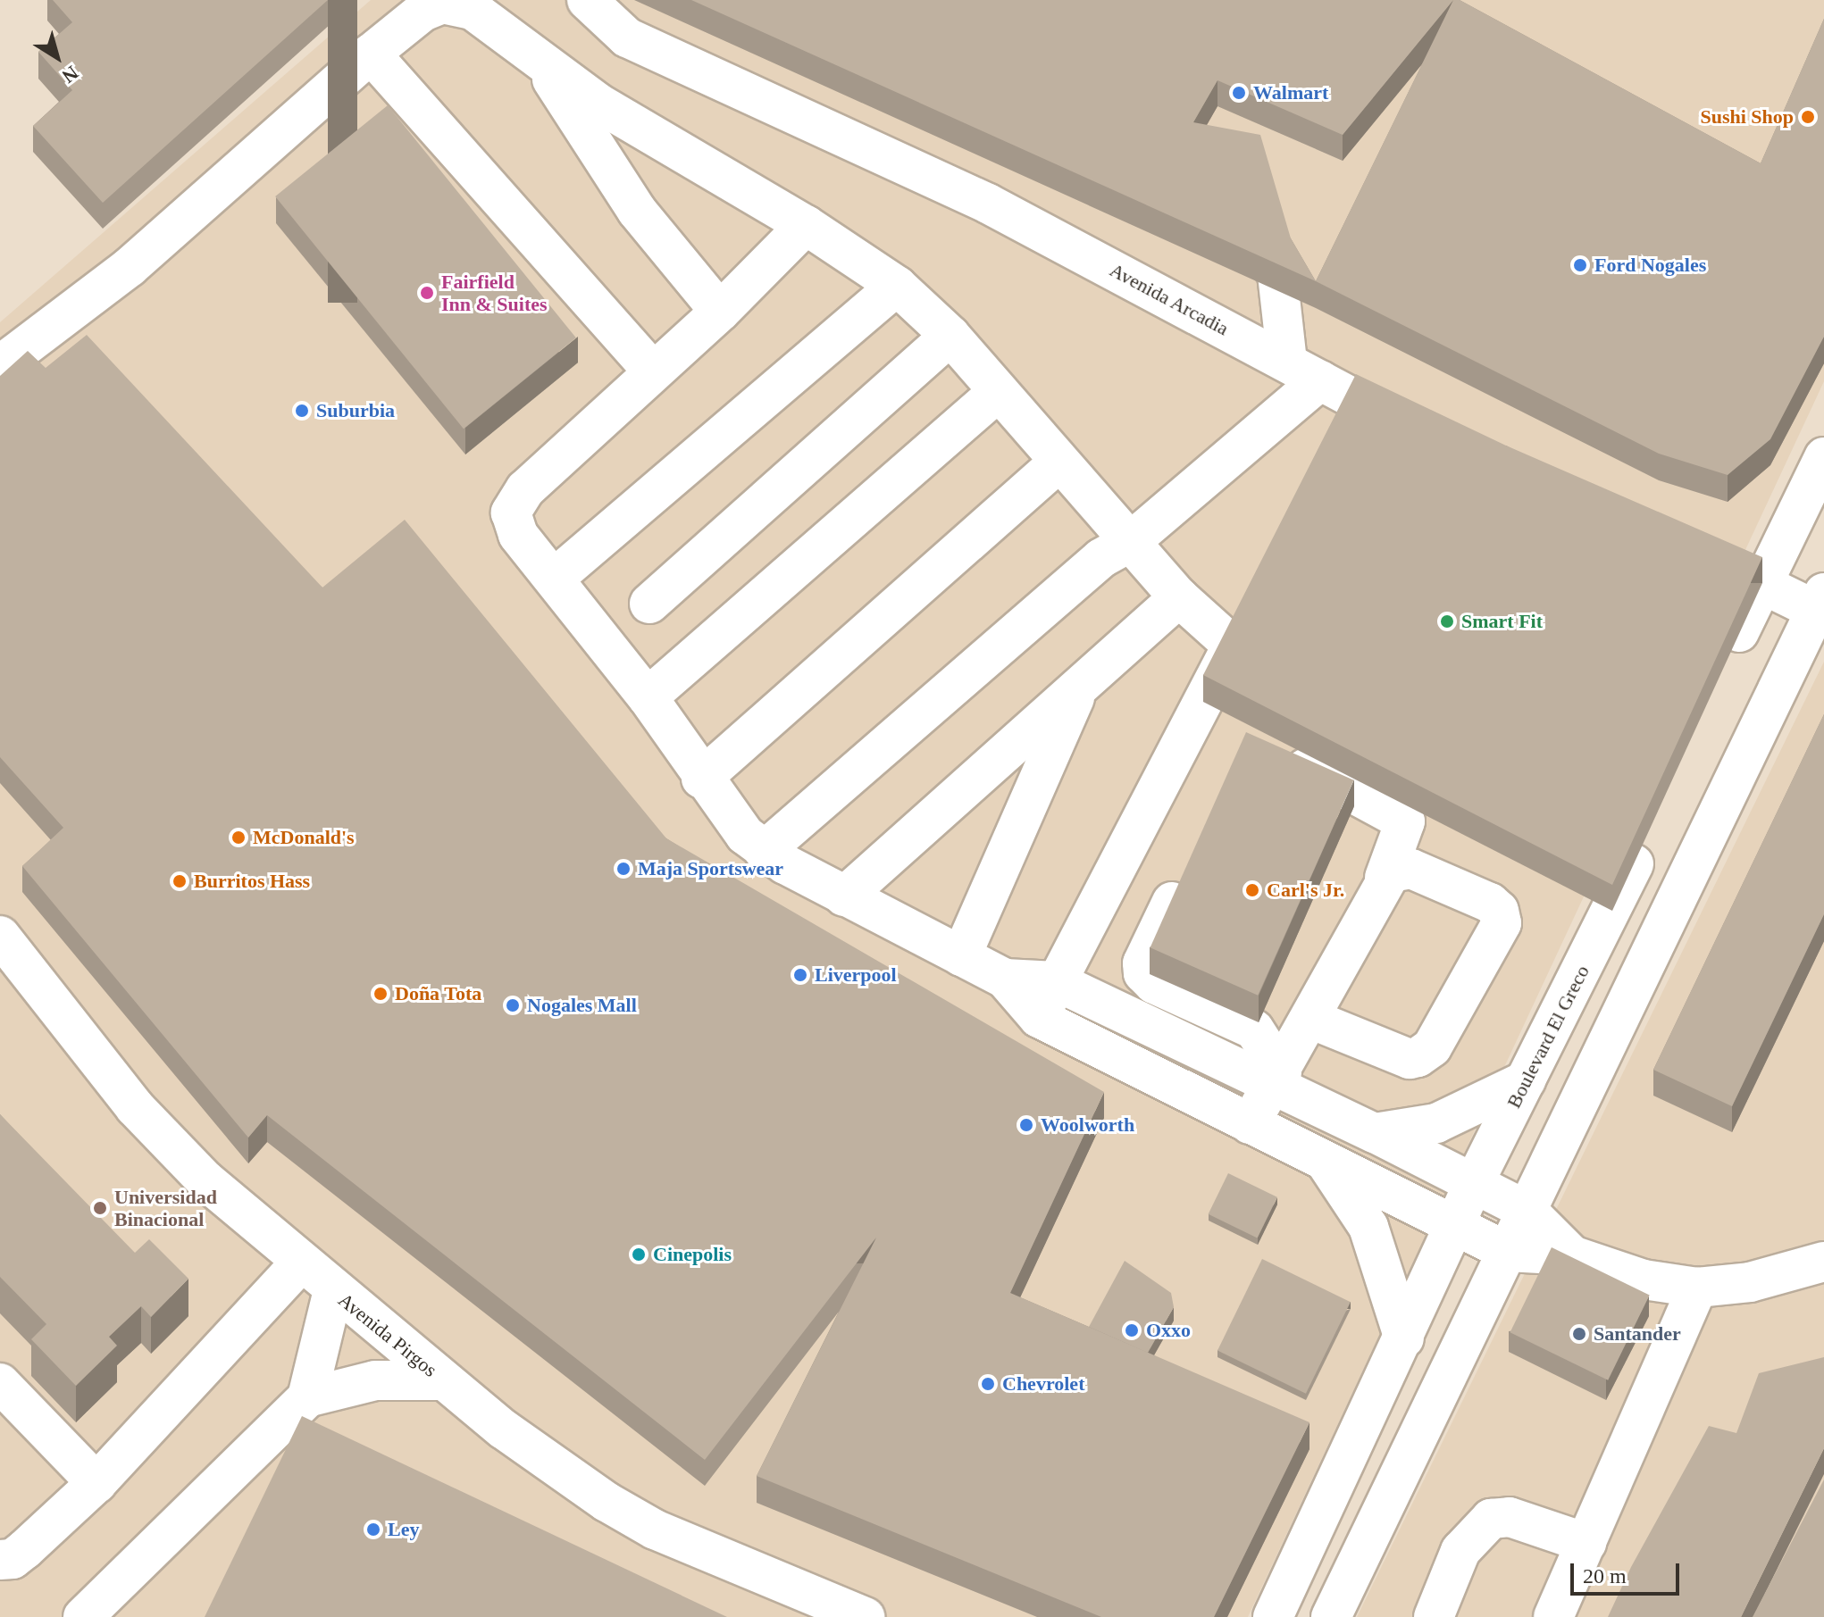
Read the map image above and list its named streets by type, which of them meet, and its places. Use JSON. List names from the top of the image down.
{
  "streets": {
    "street": ["Avenida Arcadia", "Boulevard El Greco", "Avenida Pirgos"]
  },
  "places": [
    "Walmart",
    "Sushi Shop",
    "Ford Nogales",
    "Fairfield Inn & Suites",
    "Suburbia",
    "Smart Fit",
    "McDonald's",
    "Maja Sportswear",
    "Burritos Hass",
    "Carl's Jr.",
    "Liverpool",
    "Doña Tota",
    "Nogales Mall",
    "Woolworth",
    "Universidad Binacional",
    "Cinepolis",
    "Oxxo",
    "Santander",
    "Chevrolet",
    "Ley"
  ],
  "scale_bar": "20 m",
  "north": "bottom right"
}
